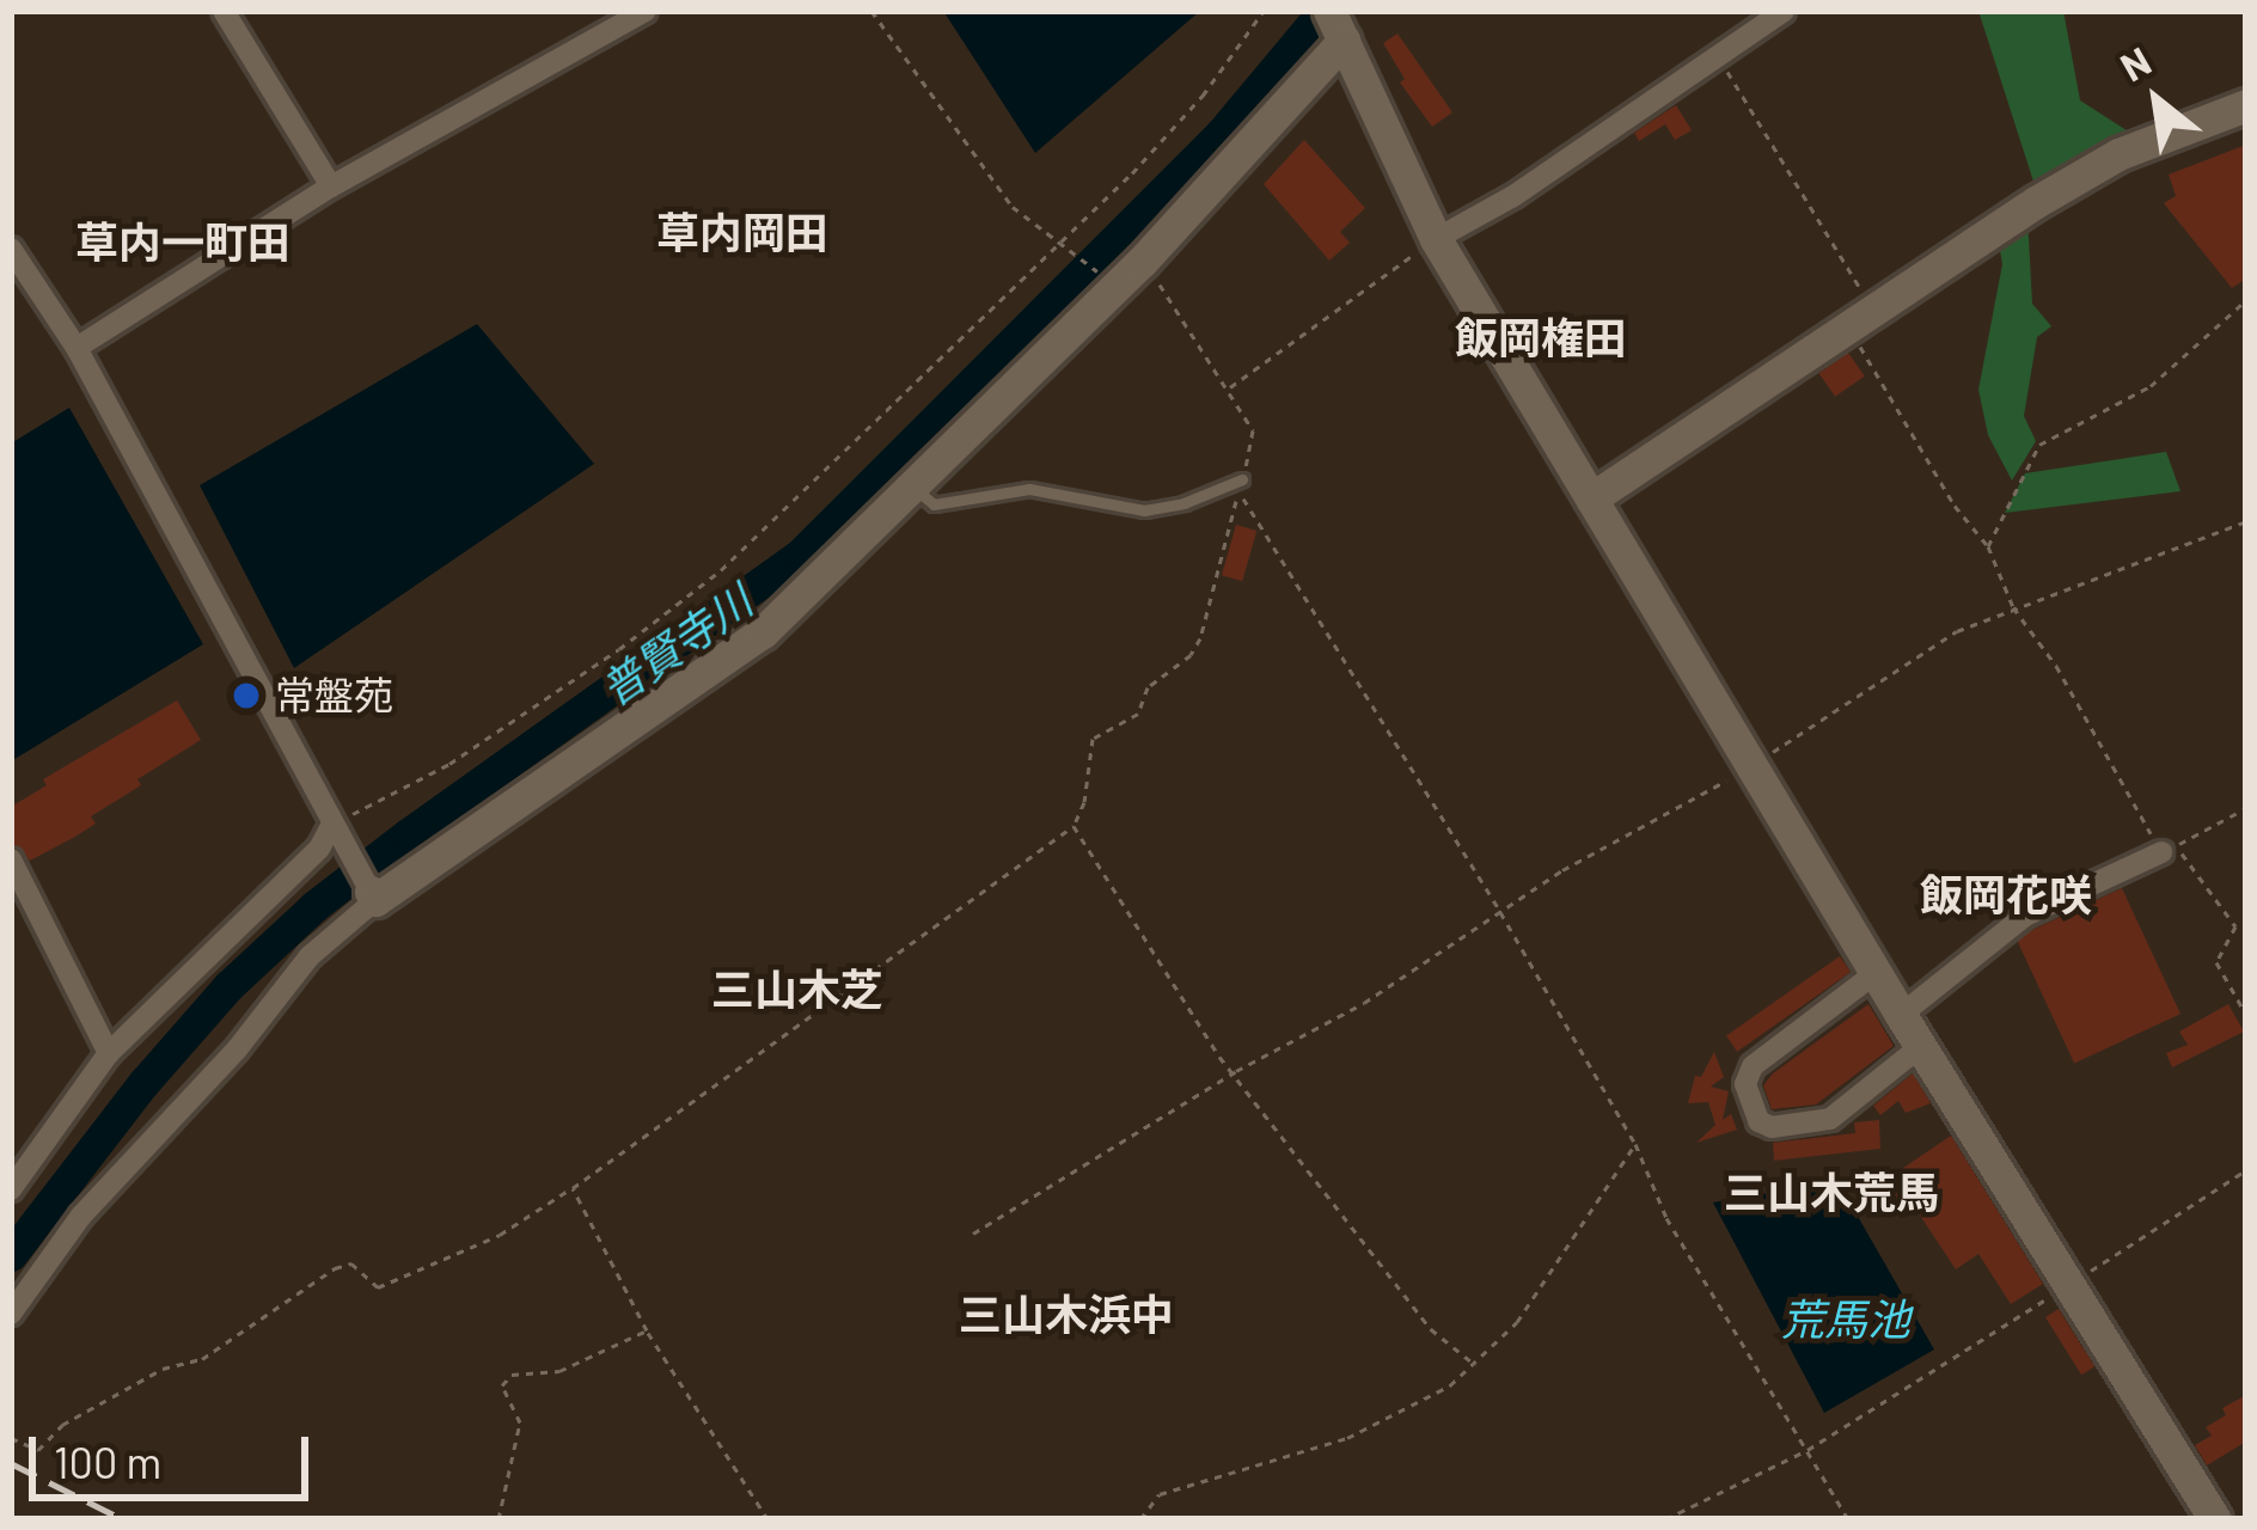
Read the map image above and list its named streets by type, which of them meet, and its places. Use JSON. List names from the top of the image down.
{
  "districts": [
    "草内岡田",
    "草内一町田",
    "飯岡権田",
    "飯岡花咲",
    "三山木芝",
    "三山木荒馬",
    "三山木浜中"
  ],
  "water": ["普賢寺川", "荒馬池"],
  "places": ["常盤苑"],
  "scale_bar": "100 m",
  "north": "top left"
}
